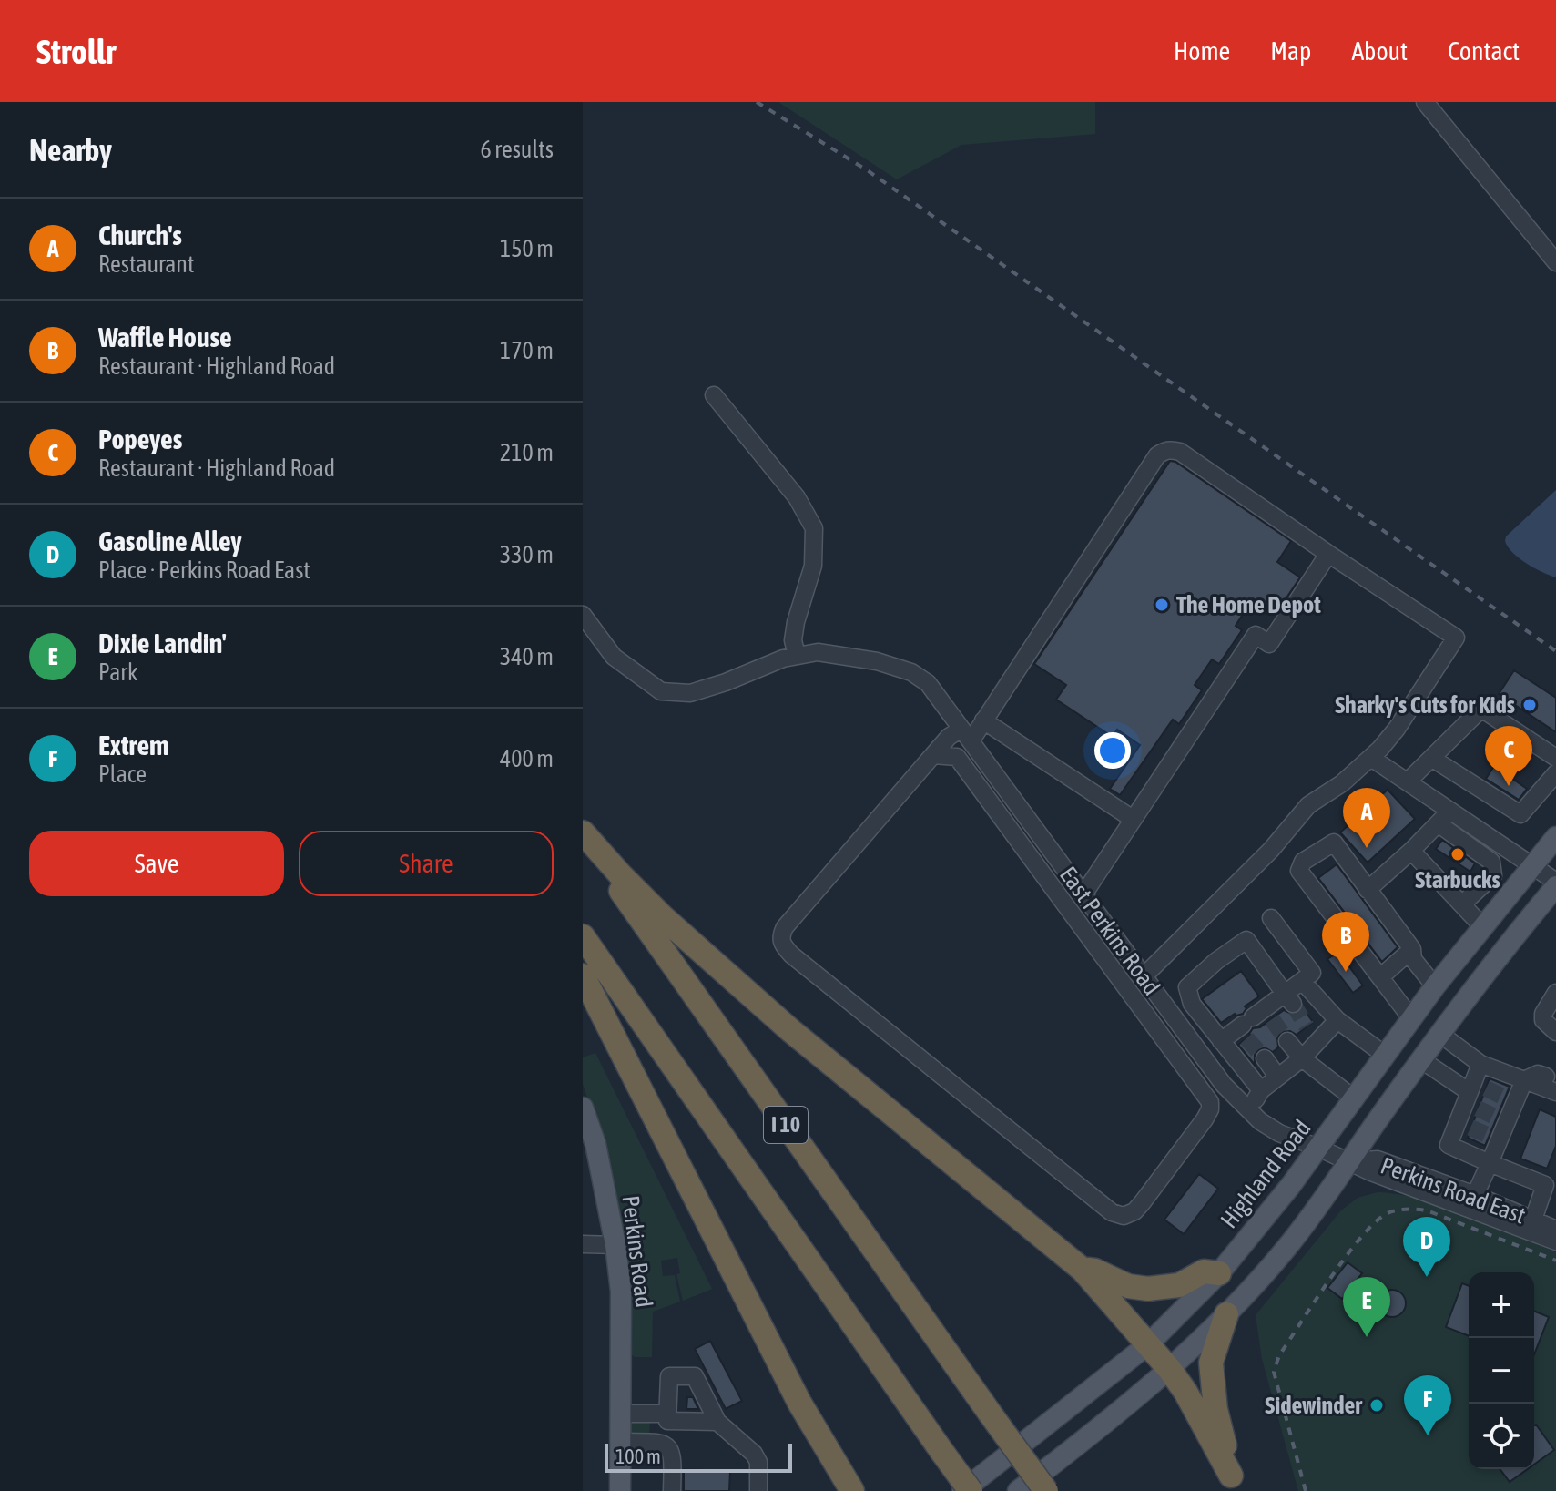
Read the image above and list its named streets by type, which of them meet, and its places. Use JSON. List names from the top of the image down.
{
  "streets": {
    "highway": ["I 10"],
    "main road": ["Highland Road", "Perkins Road"],
    "street": ["East Perkins Road", "Perkins Road East"]
  },
  "crossings": [
    ["East Perkins Road", "Highland Road"],
    ["East Perkins Road", "Perkins Road East"],
    ["Highland Road", "Perkins Road East"]
  ],
  "places": [
    "The Home Depot",
    "Sharky's Cuts for Kids",
    "Starbucks",
    "Sidewinder"
  ],
  "scale_bar": "100 m",
  "page": {
    "header": "Strollr",
    "nav": [
      "Home",
      "Map",
      "About",
      "Contact"
    ],
    "heading": ["Nearby", "6 results"],
    "list": [
      {
        "mark": "A",
        "name": "Church's",
        "note": "Restaurant",
        "value": "150 m"
      },
      {
        "mark": "B",
        "name": "Waffle House",
        "note": "Restaurant · Highland Road",
        "value": "170 m"
      },
      {
        "mark": "C",
        "name": "Popeyes",
        "note": "Restaurant · Highland Road",
        "value": "210 m"
      },
      {
        "mark": "D",
        "name": "Gasoline Alley",
        "note": "Place · Perkins Road East",
        "value": "330 m"
      },
      {
        "mark": "E",
        "name": "Dixie Landin'",
        "note": "Park",
        "value": "340 m"
      },
      {
        "mark": "F",
        "name": "Extrem",
        "note": "Place",
        "value": "400 m"
      }
    ],
    "pins": [
      "C",
      "A",
      "B",
      "D",
      "E",
      "F"
    ],
    "buttons": ["Save", "Share"],
    "map_buttons": ["+", "−"],
    "scale": "100 m"
  }
}
